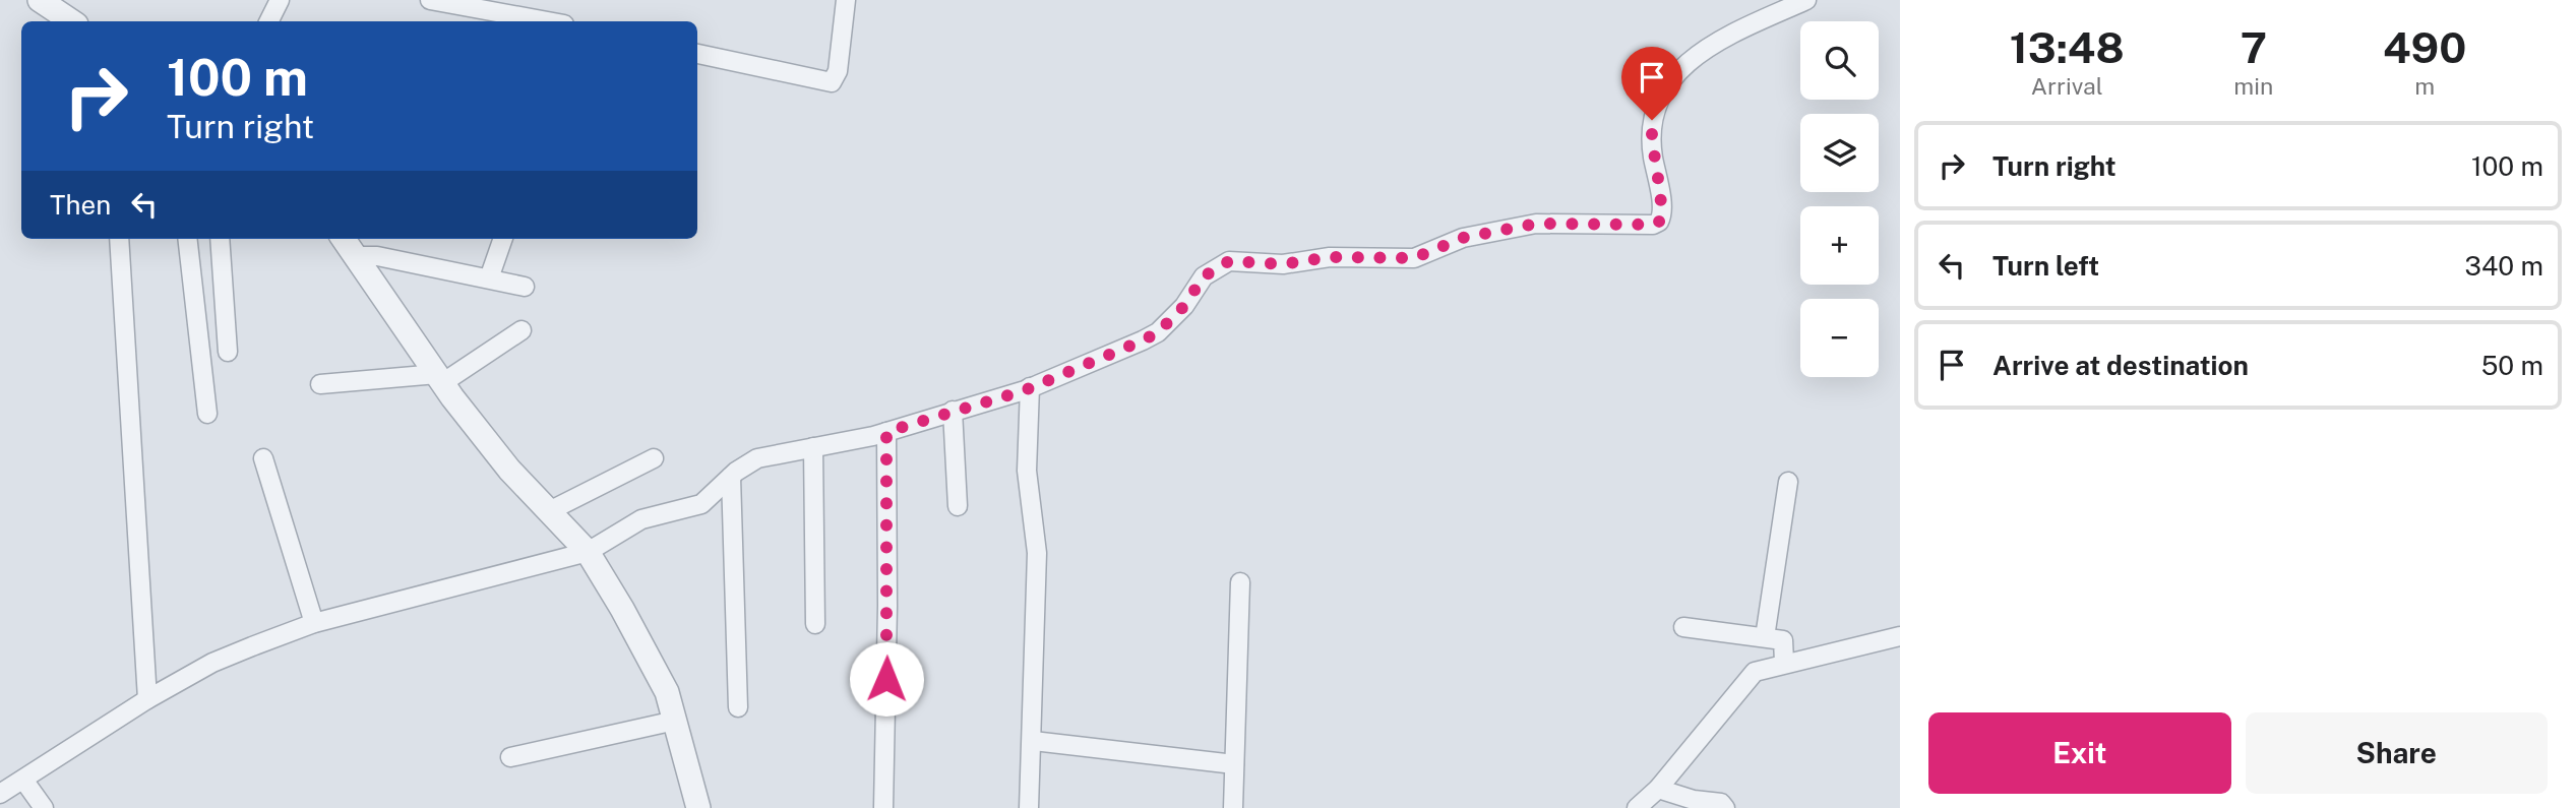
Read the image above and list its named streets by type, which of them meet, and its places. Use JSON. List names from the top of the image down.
{
  "page": {
    "eta": [
      "13:48",
      "Arrival",
      "7",
      "min",
      "490",
      "m"
    ],
    "map_buttons": ["+", "−"],
    "turn": ["100 m", "Turn right"],
    "list": [
      {
        "name": "Turn right",
        "value": "100 m"
      },
      {
        "name": "Turn left",
        "value": "340 m"
      },
      {
        "name": "Arrive at destination",
        "value": "50 m"
      }
    ],
    "then": "Then",
    "buttons": ["Exit", "Share"]
  }
}
